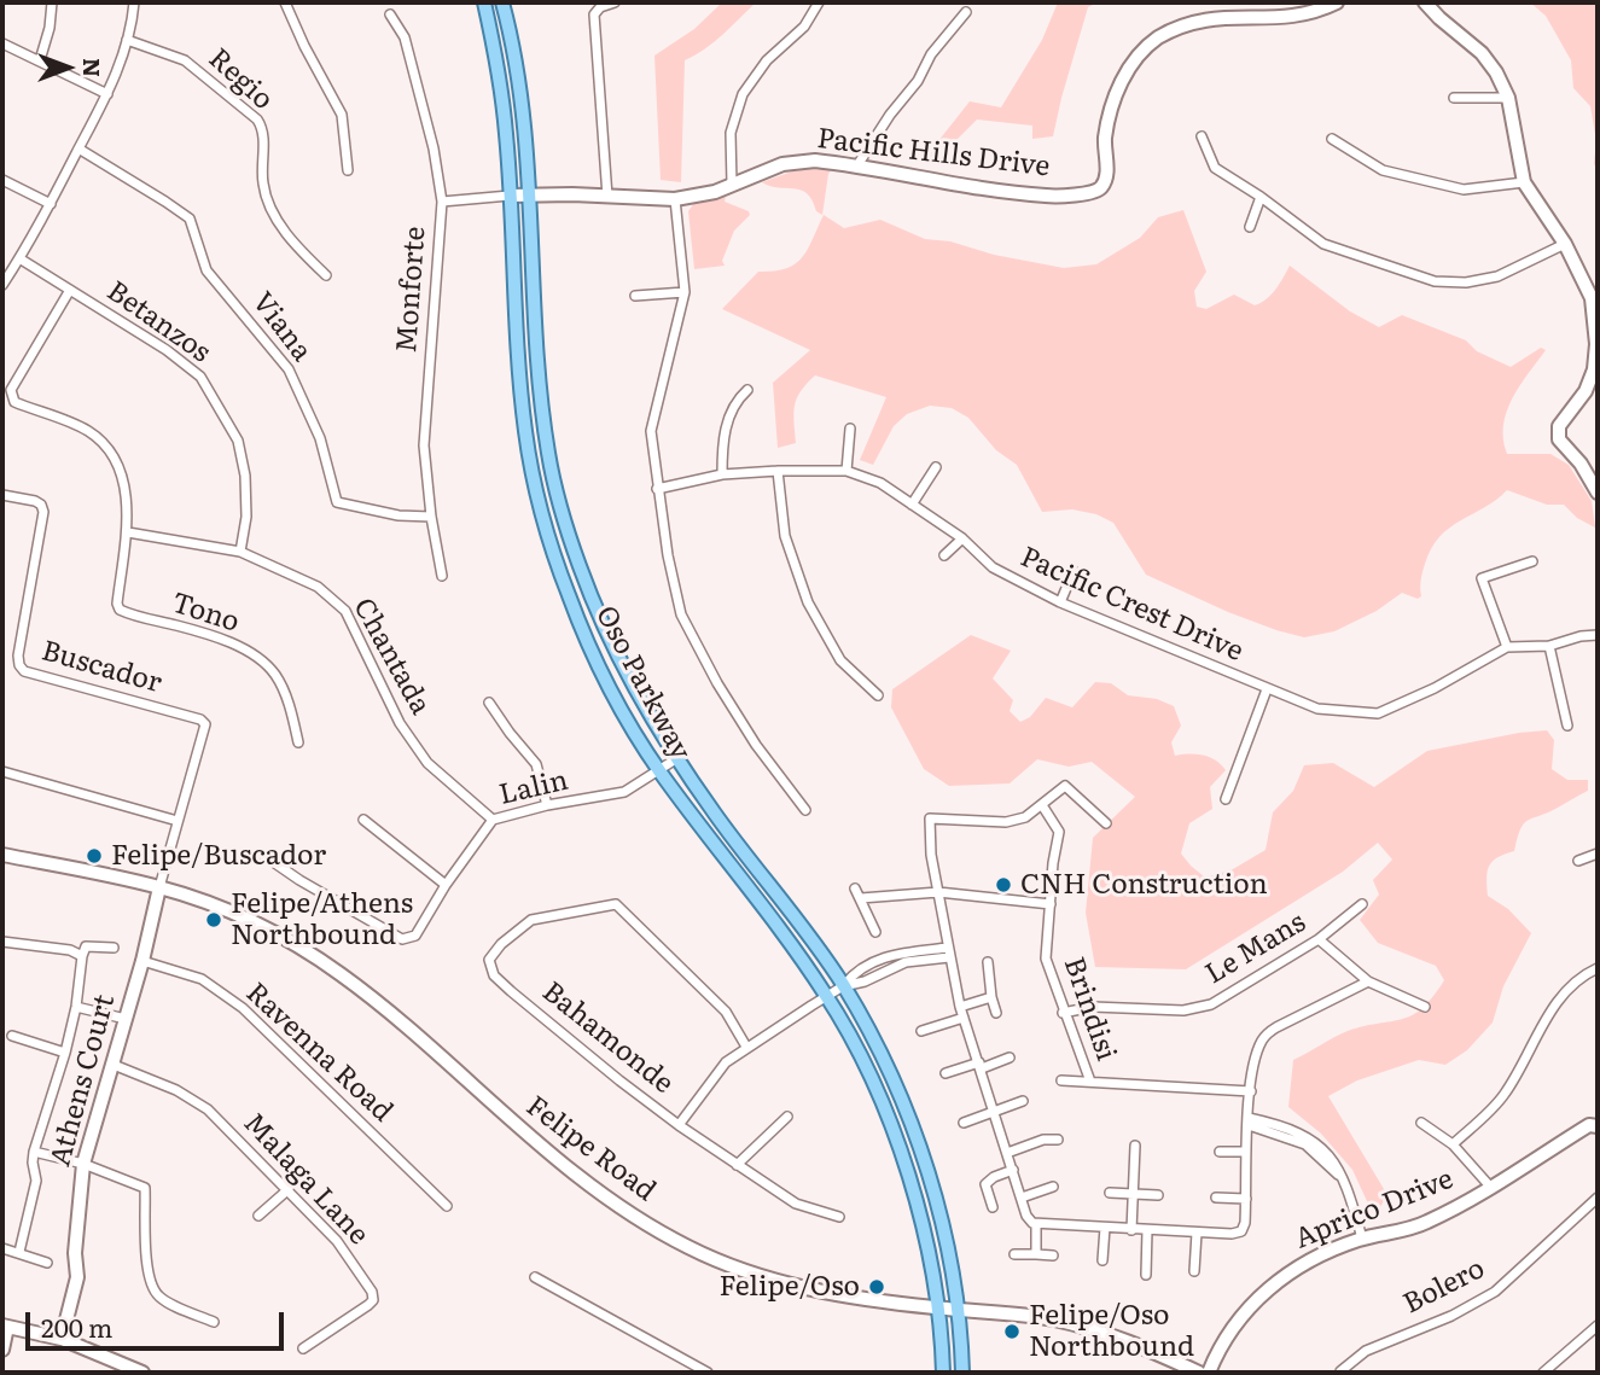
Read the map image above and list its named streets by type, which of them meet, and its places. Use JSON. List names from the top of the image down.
{
  "streets": {
    "main road": ["Oso Parkway"],
    "street": [
      "Regio",
      "Pacific Hills Drive",
      "Monforte",
      "Betanzos",
      "Viana",
      "Pacific Crest Drive",
      "Tono",
      "Chantada",
      "Buscador",
      "Lalin",
      "Le Mans",
      "Brindisi",
      "Bahamonde",
      "Ravenna Road",
      "Athens Court",
      "Felipe Road",
      "Malaga Lane",
      "Aprico Drive",
      "Bolero"
    ]
  },
  "crossings": [
    ["Pacific Hills Drive", "Oso Parkway"],
    ["Monforte", "Viana"],
    ["Betanzos", "Chantada"],
    ["Tono", "Chantada"],
    ["Chantada", "Lalin"],
    ["Buscador", "Athens Court"],
    ["Buscador", "Felipe Road"],
    ["Oso Parkway", "Lalin"],
    ["Oso Parkway", "Felipe Road"],
    ["Le Mans", "Brindisi"],
    ["Ravenna Road", "Athens Court"],
    ["Athens Court", "Felipe Road"],
    ["Athens Court", "Malaga Lane"]
  ],
  "places": [
    "Felipe/Buscador",
    "CNH Construction",
    "Felipe/Athens Northbound",
    "Felipe/Oso",
    "Felipe/Oso Northbound"
  ],
  "scale_bar": "200 m",
  "north": "right"
}
